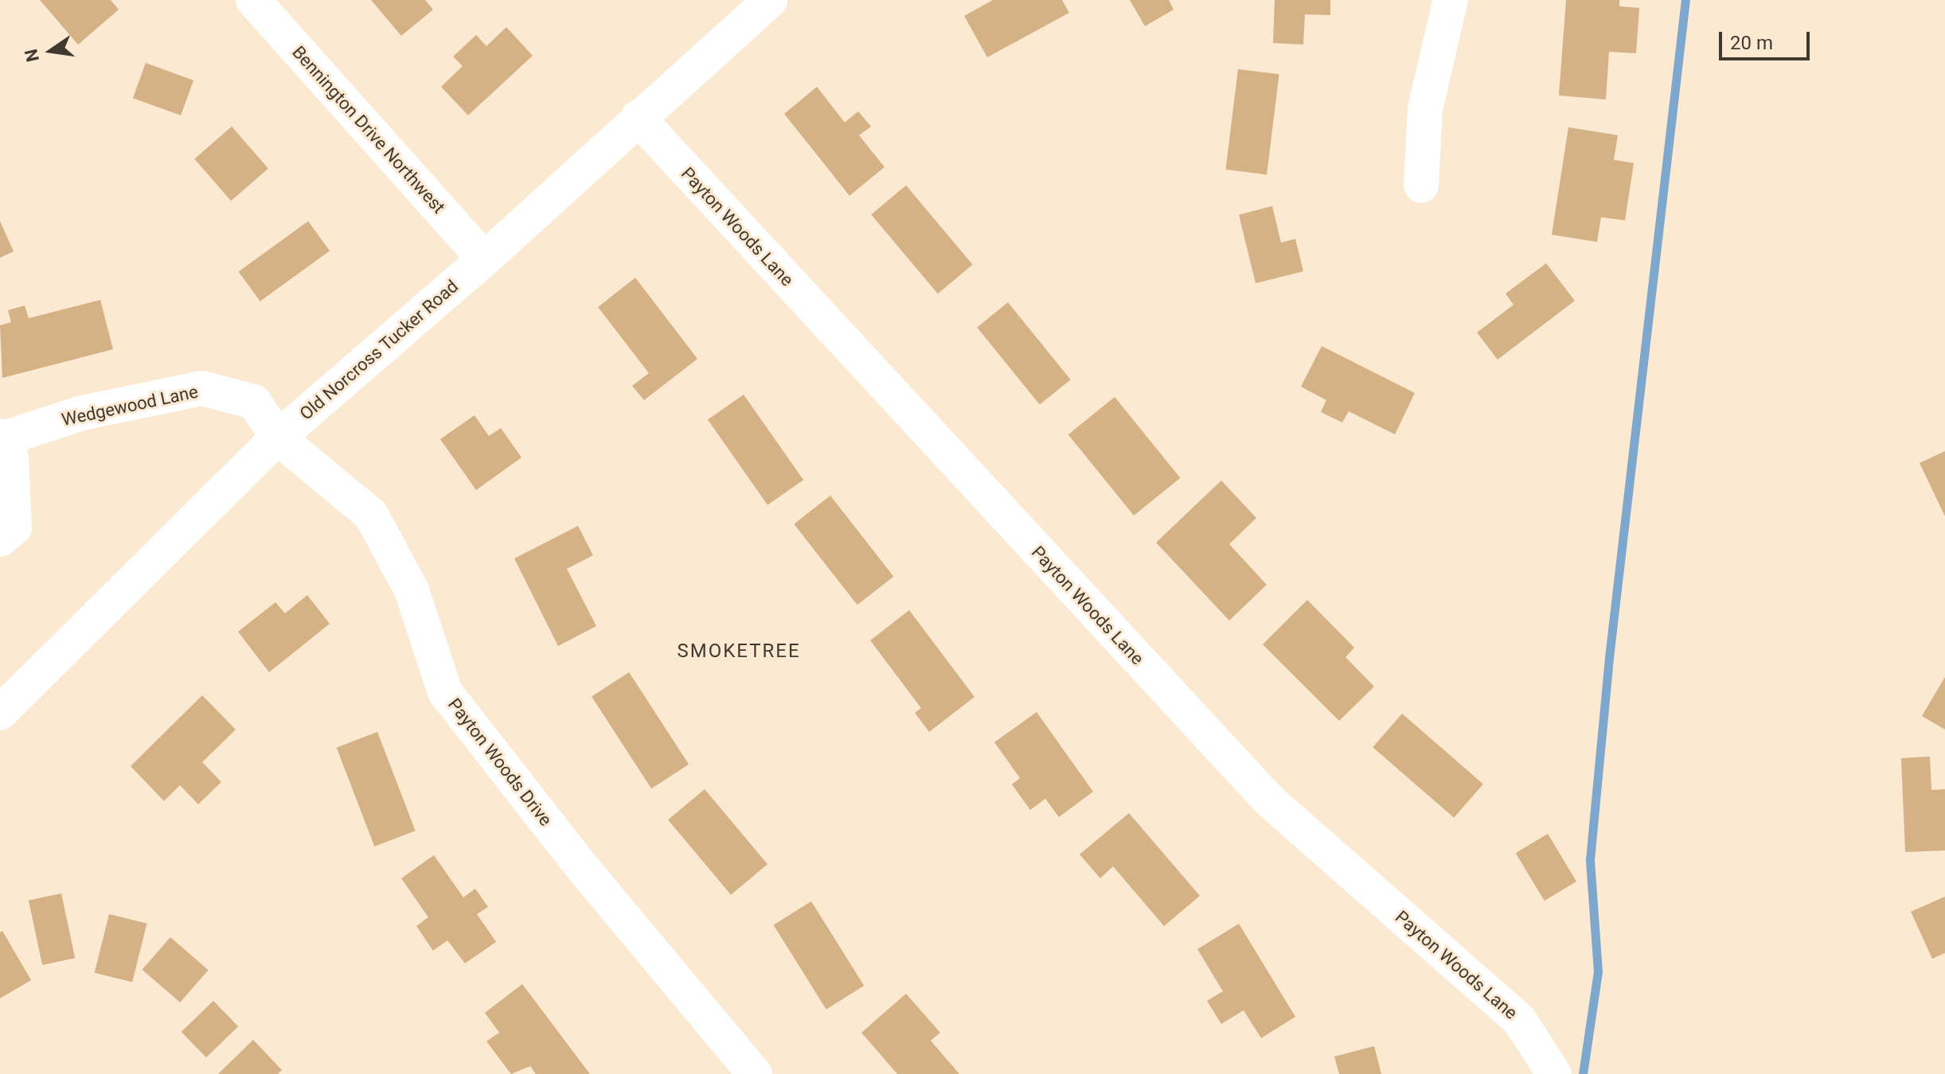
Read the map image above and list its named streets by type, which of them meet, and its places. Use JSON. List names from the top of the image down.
{
  "streets": {
    "street": [
      "Bennington Drive Northwest",
      "Payton Woods Lane",
      "Old Norcross Tucker Road",
      "Wedgewood Lane",
      "Payton Woods Drive"
    ]
  },
  "crossings": [
    ["Bennington Drive Northwest", "Old Norcross Tucker Road"],
    ["Payton Woods Lane", "Old Norcross Tucker Road"],
    ["Old Norcross Tucker Road", "Wedgewood Lane"],
    ["Old Norcross Tucker Road", "Payton Woods Drive"],
    ["Wedgewood Lane", "Payton Woods Drive"]
  ],
  "districts": ["SMOKETREE"],
  "scale_bar": "20 m",
  "north": "left"
}
